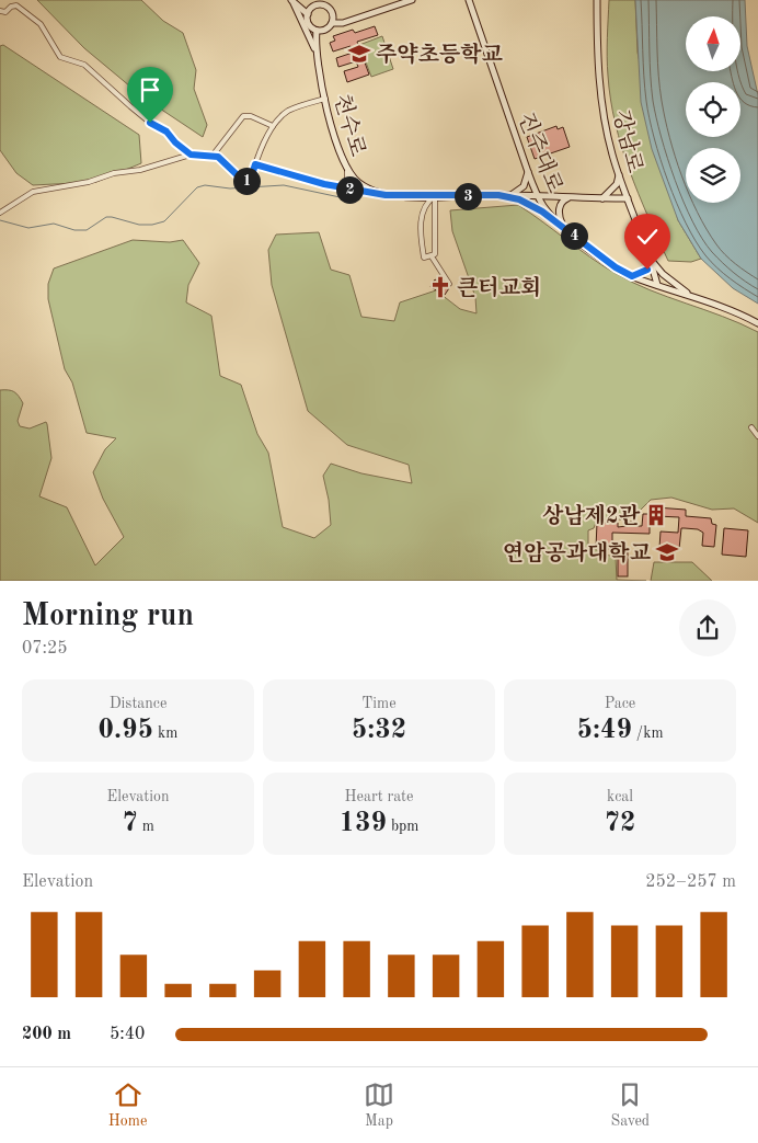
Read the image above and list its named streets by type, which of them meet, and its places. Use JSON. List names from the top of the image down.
{
  "streets": {
    "street": ["천수로", "강남로", "진주대로"]
  },
  "crossings": [
    ["천수로", "강남로"],
    ["천수로", "진주대로"],
    ["강남로", "진주대로"]
  ],
  "places": {
    "school or university": ["주약초등학교", "연암공과대학교"],
    "church": ["큰터교회"],
    "building": ["상남제2관"]
  },
  "north": "top",
  "page": {
    "pins": [
      "1",
      "2",
      "3",
      "4"
    ],
    "heading": ["Morning run", "07:25"],
    "stats": [
      ["Distance", "0.95 km"],
      ["Time", "5:32"],
      ["Pace", "5:49 /km"],
      ["Elevation", "7 m"],
      ["Heart rate", "139 bpm"],
      ["kcal", "72"]
    ],
    "chart": ["Elevation", "252–257 m"],
    "list": [
      {
        "name": "200 m",
        "note": "5:40"
      }
    ],
    "tabs": ["Home", "Map", "Saved"]
  }
}
